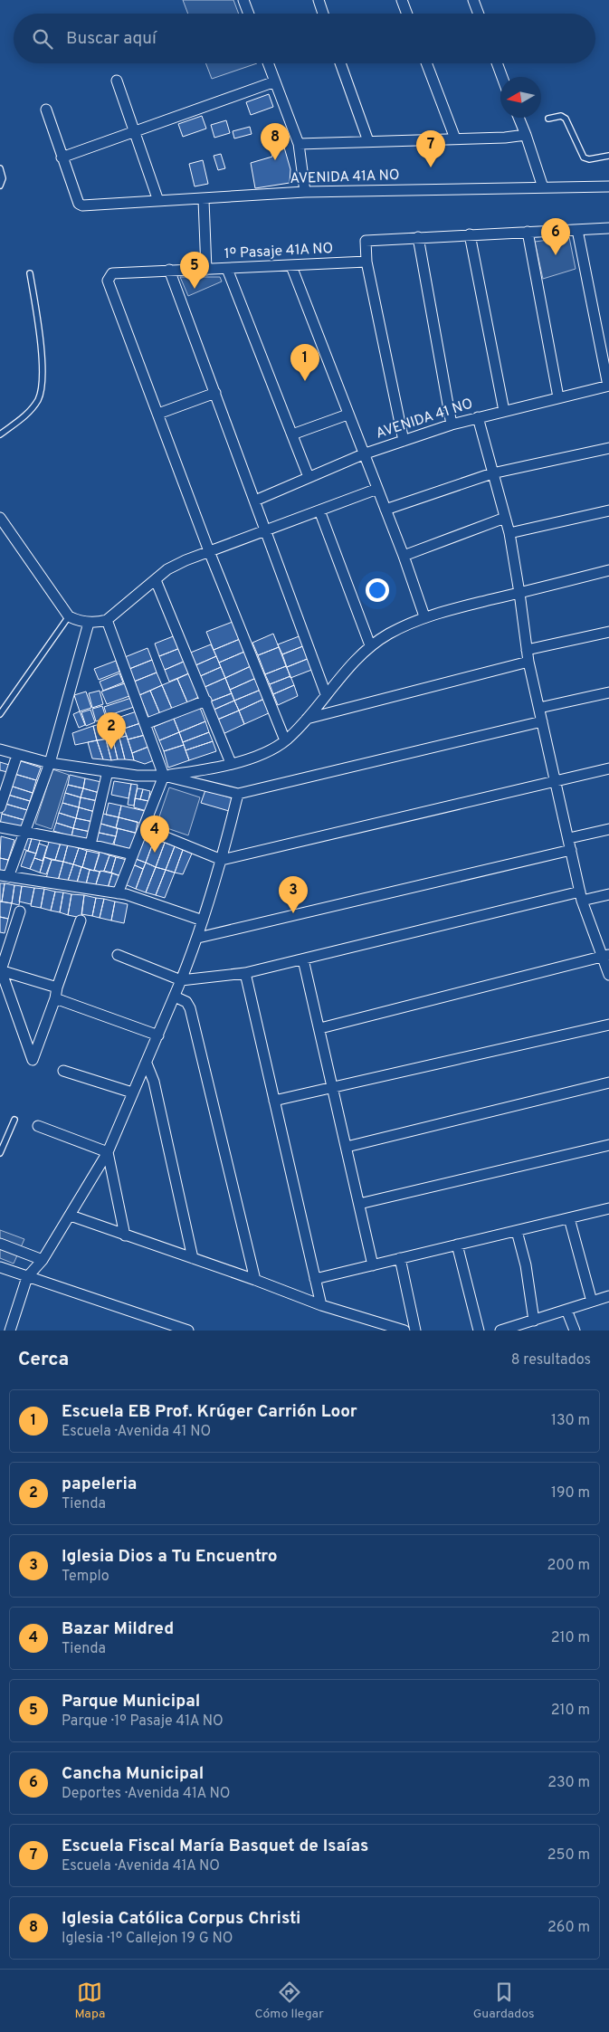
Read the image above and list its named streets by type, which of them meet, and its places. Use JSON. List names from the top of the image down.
{
  "streets": {
    "street": ["AVENIDA 41A NO", "1º Pasaje 41A NO", "AVENIDA 41 NO"]
  },
  "north": "left",
  "page": {
    "search": "Buscar aquí",
    "pins": [
      "8",
      "7",
      "6",
      "5",
      "1",
      "2",
      "4",
      "3"
    ],
    "heading": ["Cerca", "8 resultados"],
    "list": [
      {
        "mark": "1",
        "name": "Escuela EB Prof. Krúger Carrión Loor",
        "note": "Escuela · Avenida 41 NO",
        "value": "130 m"
      },
      {
        "mark": "2",
        "name": "papeleria",
        "note": "Tienda",
        "value": "190 m"
      },
      {
        "mark": "3",
        "name": "Iglesia Dios a Tu Encuentro",
        "note": "Templo",
        "value": "200 m"
      },
      {
        "mark": "4",
        "name": "Bazar Mildred",
        "note": "Tienda",
        "value": "210 m"
      },
      {
        "mark": "5",
        "name": "Parque Municipal",
        "note": "Parque · 1º Pasaje 41A NO",
        "value": "210 m"
      },
      {
        "mark": "6",
        "name": "Cancha Municipal",
        "note": "Deportes · Avenida 41A NO",
        "value": "230 m"
      },
      {
        "mark": "7",
        "name": "Escuela Fiscal María Basquet de Isaías",
        "note": "Escuela · Avenida 41A NO",
        "value": "250 m"
      },
      {
        "mark": "8",
        "name": "Iglesia Católica Corpus Christi",
        "note": "Iglesia · 1º Callejon 19 G NO",
        "value": "260 m"
      }
    ],
    "nav": ["Mapa", "Cómo llegar", "Guardados"]
  }
}
